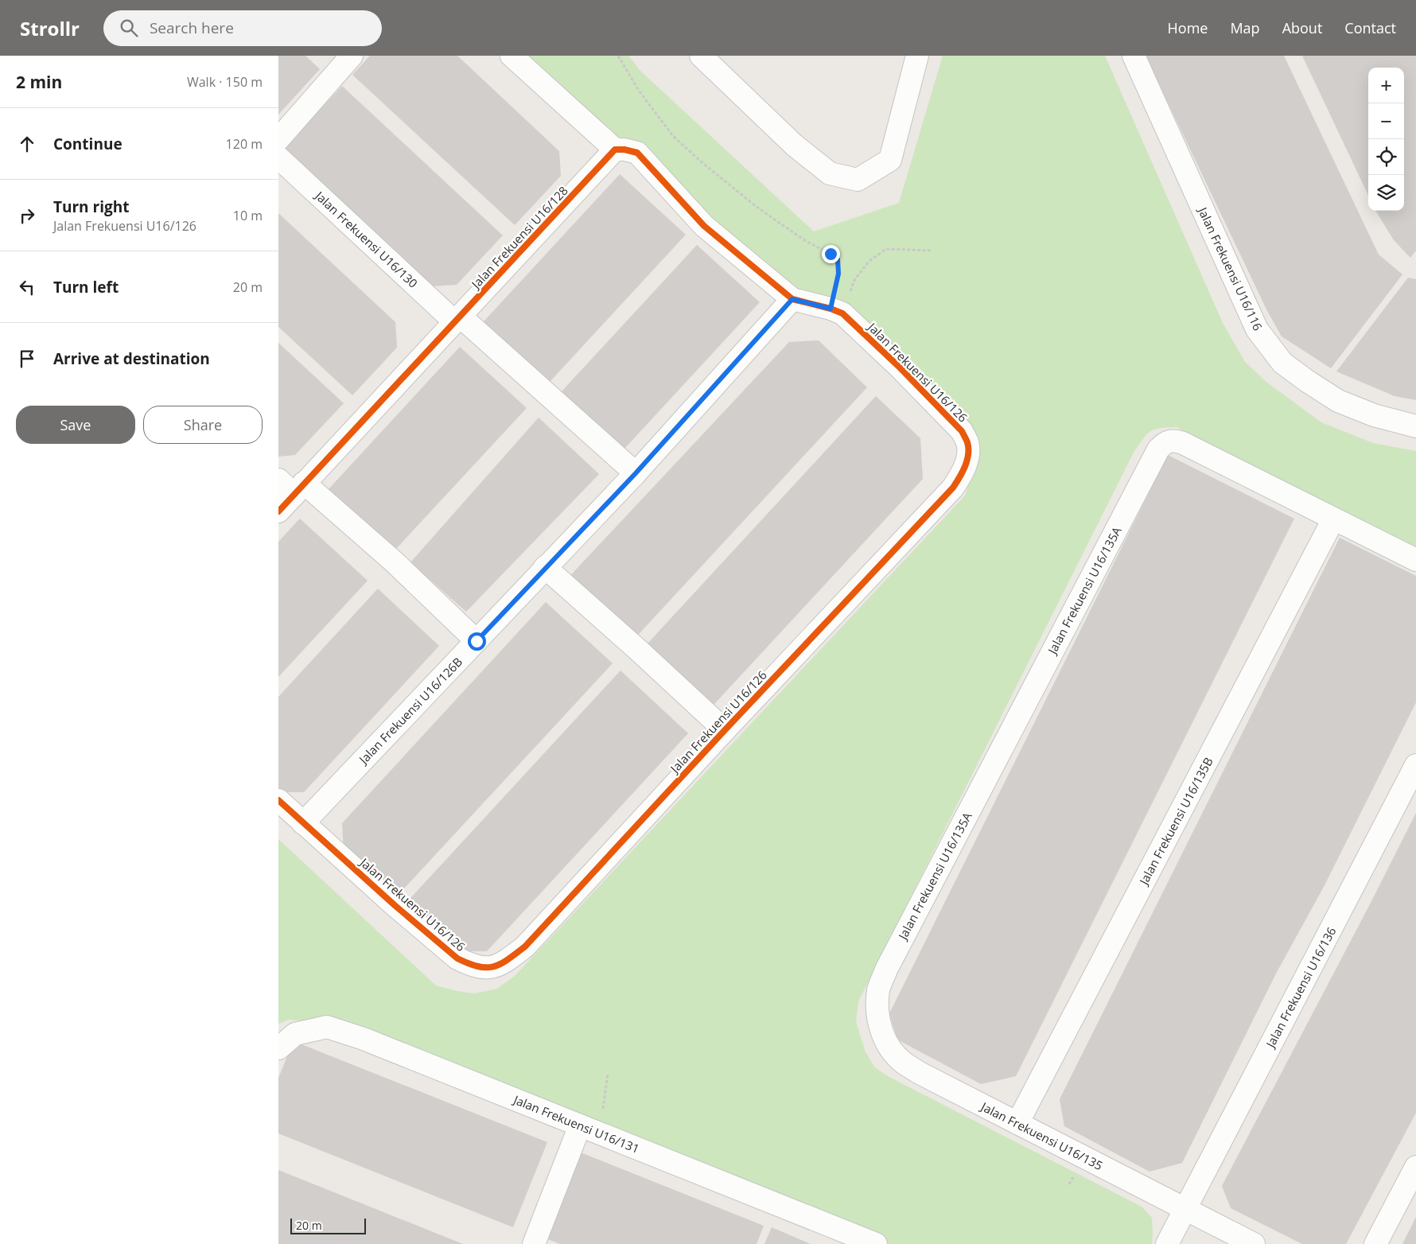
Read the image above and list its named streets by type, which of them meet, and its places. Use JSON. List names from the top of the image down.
{
  "streets": {
    "street": [
      "Jalan Frekuensi U16/128",
      "Jalan Frekuensi U16/130",
      "Jalan Frekuensi U16/116",
      "Jalan Frekuensi U16/126",
      "Jalan Frekuensi U16/135A",
      "Jalan Frekuensi U16/126B",
      "Jalan Frekuensi U16/135B",
      "Jalan Frekuensi U16/136",
      "Jalan Frekuensi U16/131",
      "Jalan Frekuensi U16/135"
    ]
  },
  "crossings": [
    ["Jalan Frekuensi U16/128", "Jalan Frekuensi U16/130"],
    ["Jalan Frekuensi U16/130", "Jalan Frekuensi U16/126B"],
    ["Jalan Frekuensi U16/126", "Jalan Frekuensi U16/126B"],
    ["Jalan Frekuensi U16/135A", "Jalan Frekuensi U16/135B"],
    ["Jalan Frekuensi U16/135A", "Jalan Frekuensi U16/135"],
    ["Jalan Frekuensi U16/135B", "Jalan Frekuensi U16/135"],
    ["Jalan Frekuensi U16/136", "Jalan Frekuensi U16/135"]
  ],
  "scale_bar": "20 m",
  "page": {
    "header": "Strollr",
    "search": "Search here",
    "nav": [
      "Home",
      "Map",
      "About",
      "Contact"
    ],
    "heading": ["2 min", "Walk · 150 m"],
    "map_buttons": ["+", "−"],
    "list": [
      ["Continue", "120 m"],
      ["Turn right", "Jalan Frekuensi U16/126", "10 m"],
      ["Turn left", "20 m"],
      "Arrive at destination"
    ],
    "buttons": ["Save", "Share"],
    "scale": "20 m"
  }
}
